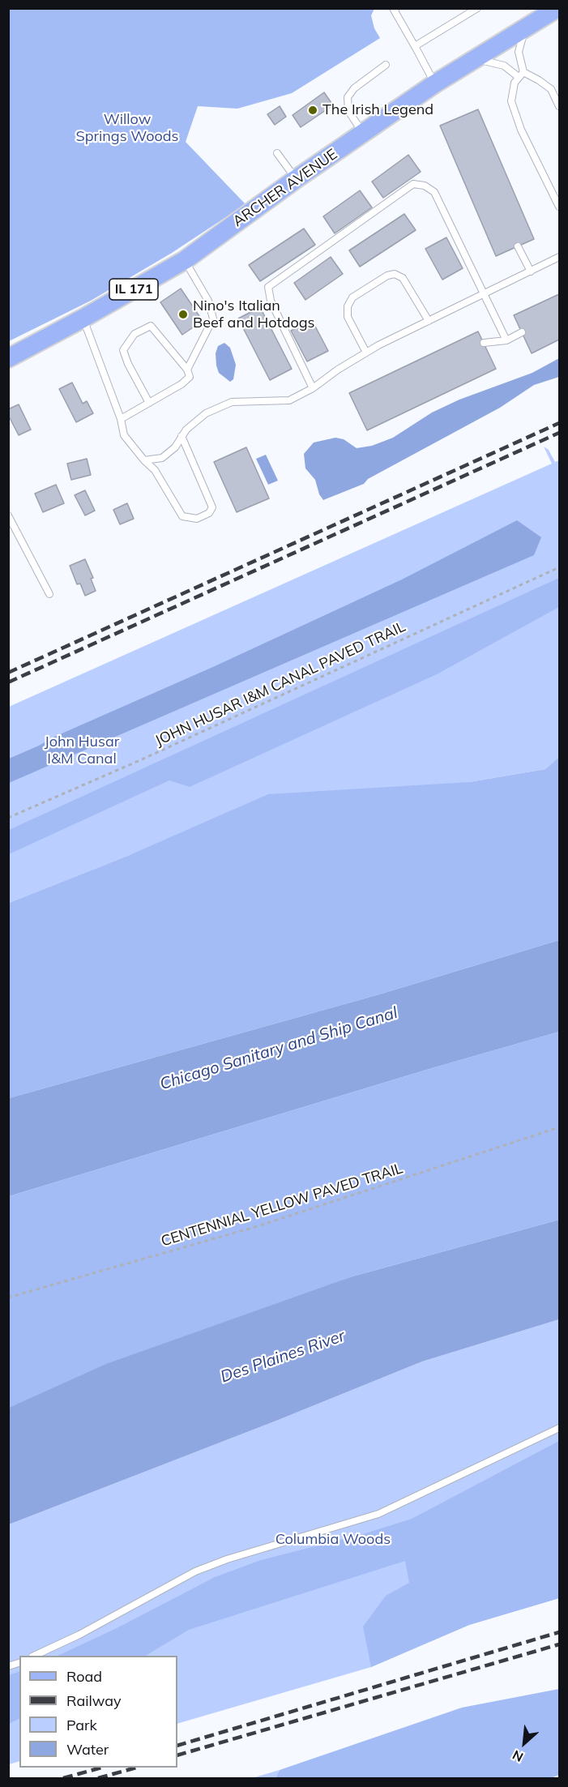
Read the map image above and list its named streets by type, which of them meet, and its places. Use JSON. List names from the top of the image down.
{
  "streets": {
    "main road": ["ARCHER AVENUE", "IL 171"],
    "path": ["JOHN HUSAR I&M CANAL PAVED TRAIL", "CENTENNIAL YELLOW PAVED TRAIL"]
  },
  "water": ["Chicago Sanitary and Ship Canal", "Des Plaines River"],
  "parks": ["Willow Springs Woods", "John Husar I&M Canal", "Columbia Woods"],
  "places": ["The Irish Legend", "Nino's Italian Beef and Hotdogs"],
  "legend": [
    "Road",
    "Railway",
    "Park",
    "Water"
  ],
  "north": "bottom left"
}
